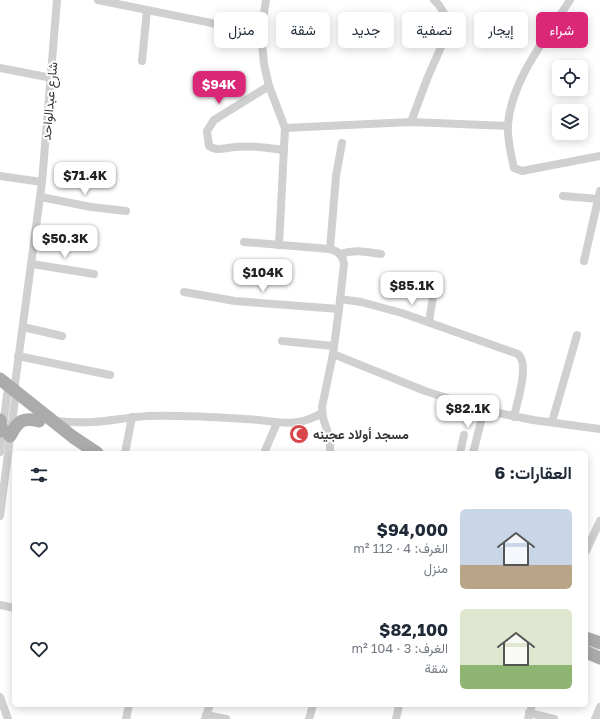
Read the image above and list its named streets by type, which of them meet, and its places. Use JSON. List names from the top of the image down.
{
  "streets": {
    "street": ["شارع عبدالواحد"]
  },
  "places": {
    "mosque": ["مسجد أولاد عجينه"]
  },
  "page": {
    "chip": [
      "شراء",
      "إيجار",
      "تصفية",
      "جديد",
      "شقة",
      "منزل"
    ],
    "price": [
      "$94K",
      "$71.4K",
      "$50.3K",
      "$104K",
      "$85.1K",
      "$82.1K"
    ],
    "heading": "العقارات: 6",
    "list": [
      {
        "name": "$94,000",
        "note": "الغرف: 4 · 112 m² · منزل"
      },
      {
        "name": "$82,100",
        "note": "الغرف: 3 · 104 m² · شقة"
      }
    ]
  }
}
